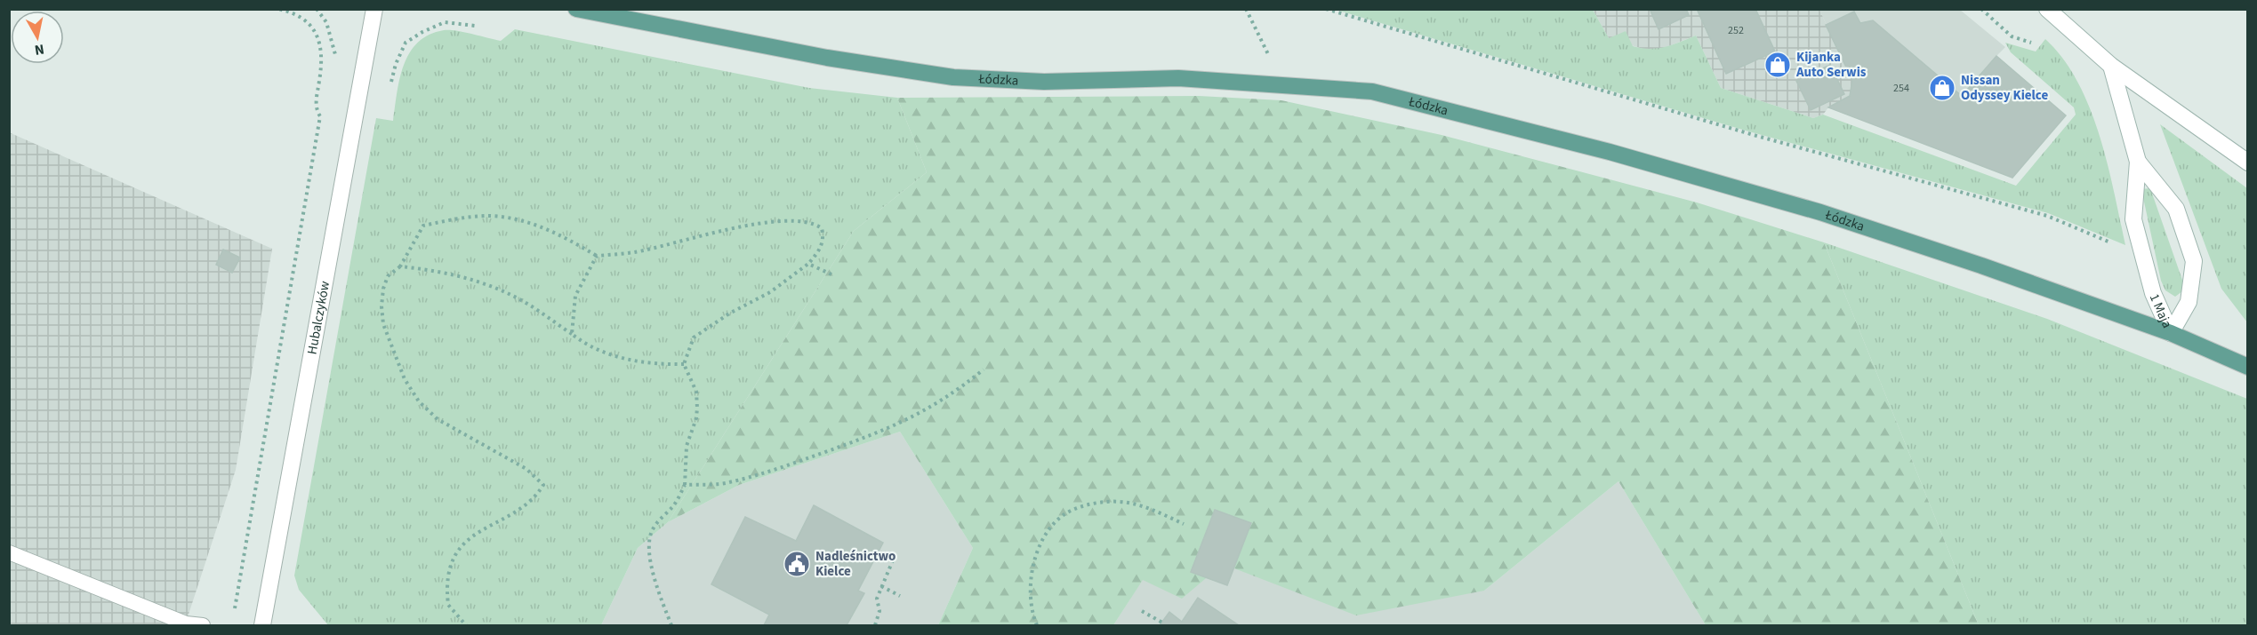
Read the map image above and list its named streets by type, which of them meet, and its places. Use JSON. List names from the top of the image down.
{
  "streets": {
    "main road": ["Łódzka"],
    "street": ["1 Maja", "Hubalczyków"]
  },
  "crossings": [
    ["Łódzka", "1 Maja"]
  ],
  "places": {
    "shop": ["Kijanka Auto Serwis", "Nissan Odyssey Kielce"],
    "public building": ["Nadleśnictwo Kielce"]
  },
  "house_numbers": ["252", "254"],
  "north": "bottom"
}
